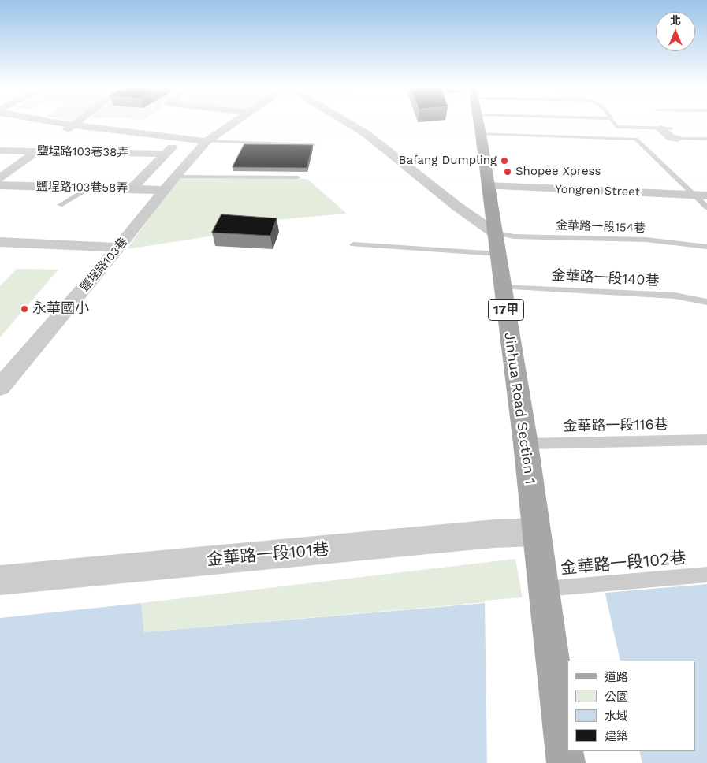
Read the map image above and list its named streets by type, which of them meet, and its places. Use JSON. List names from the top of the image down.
{
  "streets": {
    "main road": ["17甲", "Jinhua Road Section 1"],
    "street": [
      "鹽埕路103巷38弄",
      "鹽埕路103巷58弄",
      "Yongren Street",
      "鹽埕路103巷",
      "金華路一段101巷"
    ],
    "lane": [
      "金華路一段154巷",
      "金華路一段140巷",
      "金華路一段116巷",
      "金華路一段102巷"
    ]
  },
  "crossings": [
    ["鹽埕路103巷58弄", "鹽埕路103巷"],
    ["Yongren Street", "Jinhua Road Section 1"],
    ["金華路一段154巷", "Jinhua Road Section 1"],
    ["金華路一段140巷", "Jinhua Road Section 1"],
    ["17甲", "Jinhua Road Section 1"],
    ["17甲", "金華路一段102巷"],
    ["Jinhua Road Section 1", "金華路一段116巷"],
    ["Jinhua Road Section 1", "金華路一段101巷"],
    ["Jinhua Road Section 1", "金華路一段102巷"]
  ],
  "places": ["Bafang Dumpling", "Shopee Xpress", "永華國小"],
  "legend": [
    "道路",
    "公園",
    "水域",
    "建築"
  ],
  "north": "top"
}
